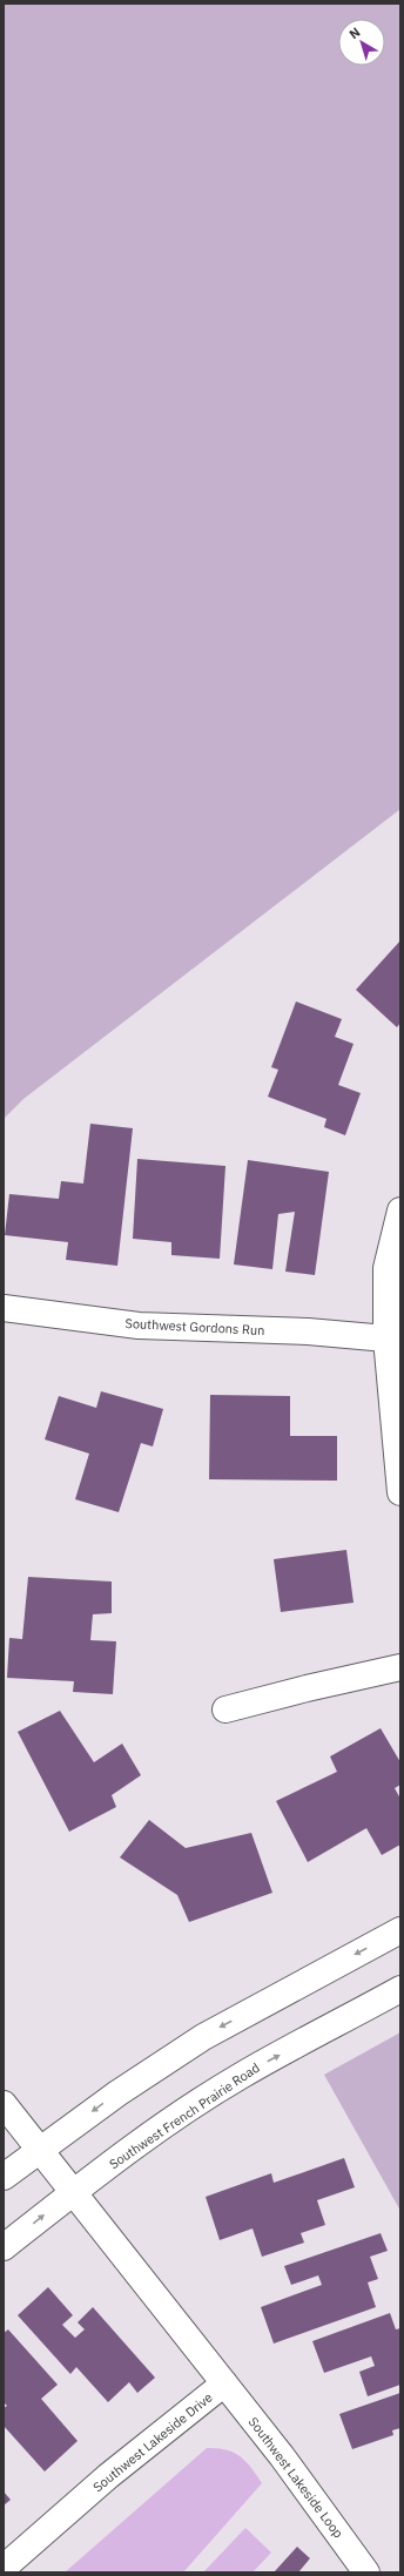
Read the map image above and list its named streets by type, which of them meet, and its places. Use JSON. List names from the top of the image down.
{
  "streets": {
    "street": [
      "Southwest Gordons Run",
      "Southwest French Prairie Road",
      "Southwest Lakeside Drive",
      "Southwest Lakeside Loop"
    ]
  },
  "crossings": [
    ["Southwest French Prairie Road", "Southwest Lakeside Drive"],
    ["Southwest Lakeside Drive", "Southwest Lakeside Loop"]
  ],
  "north": "top left"
}
